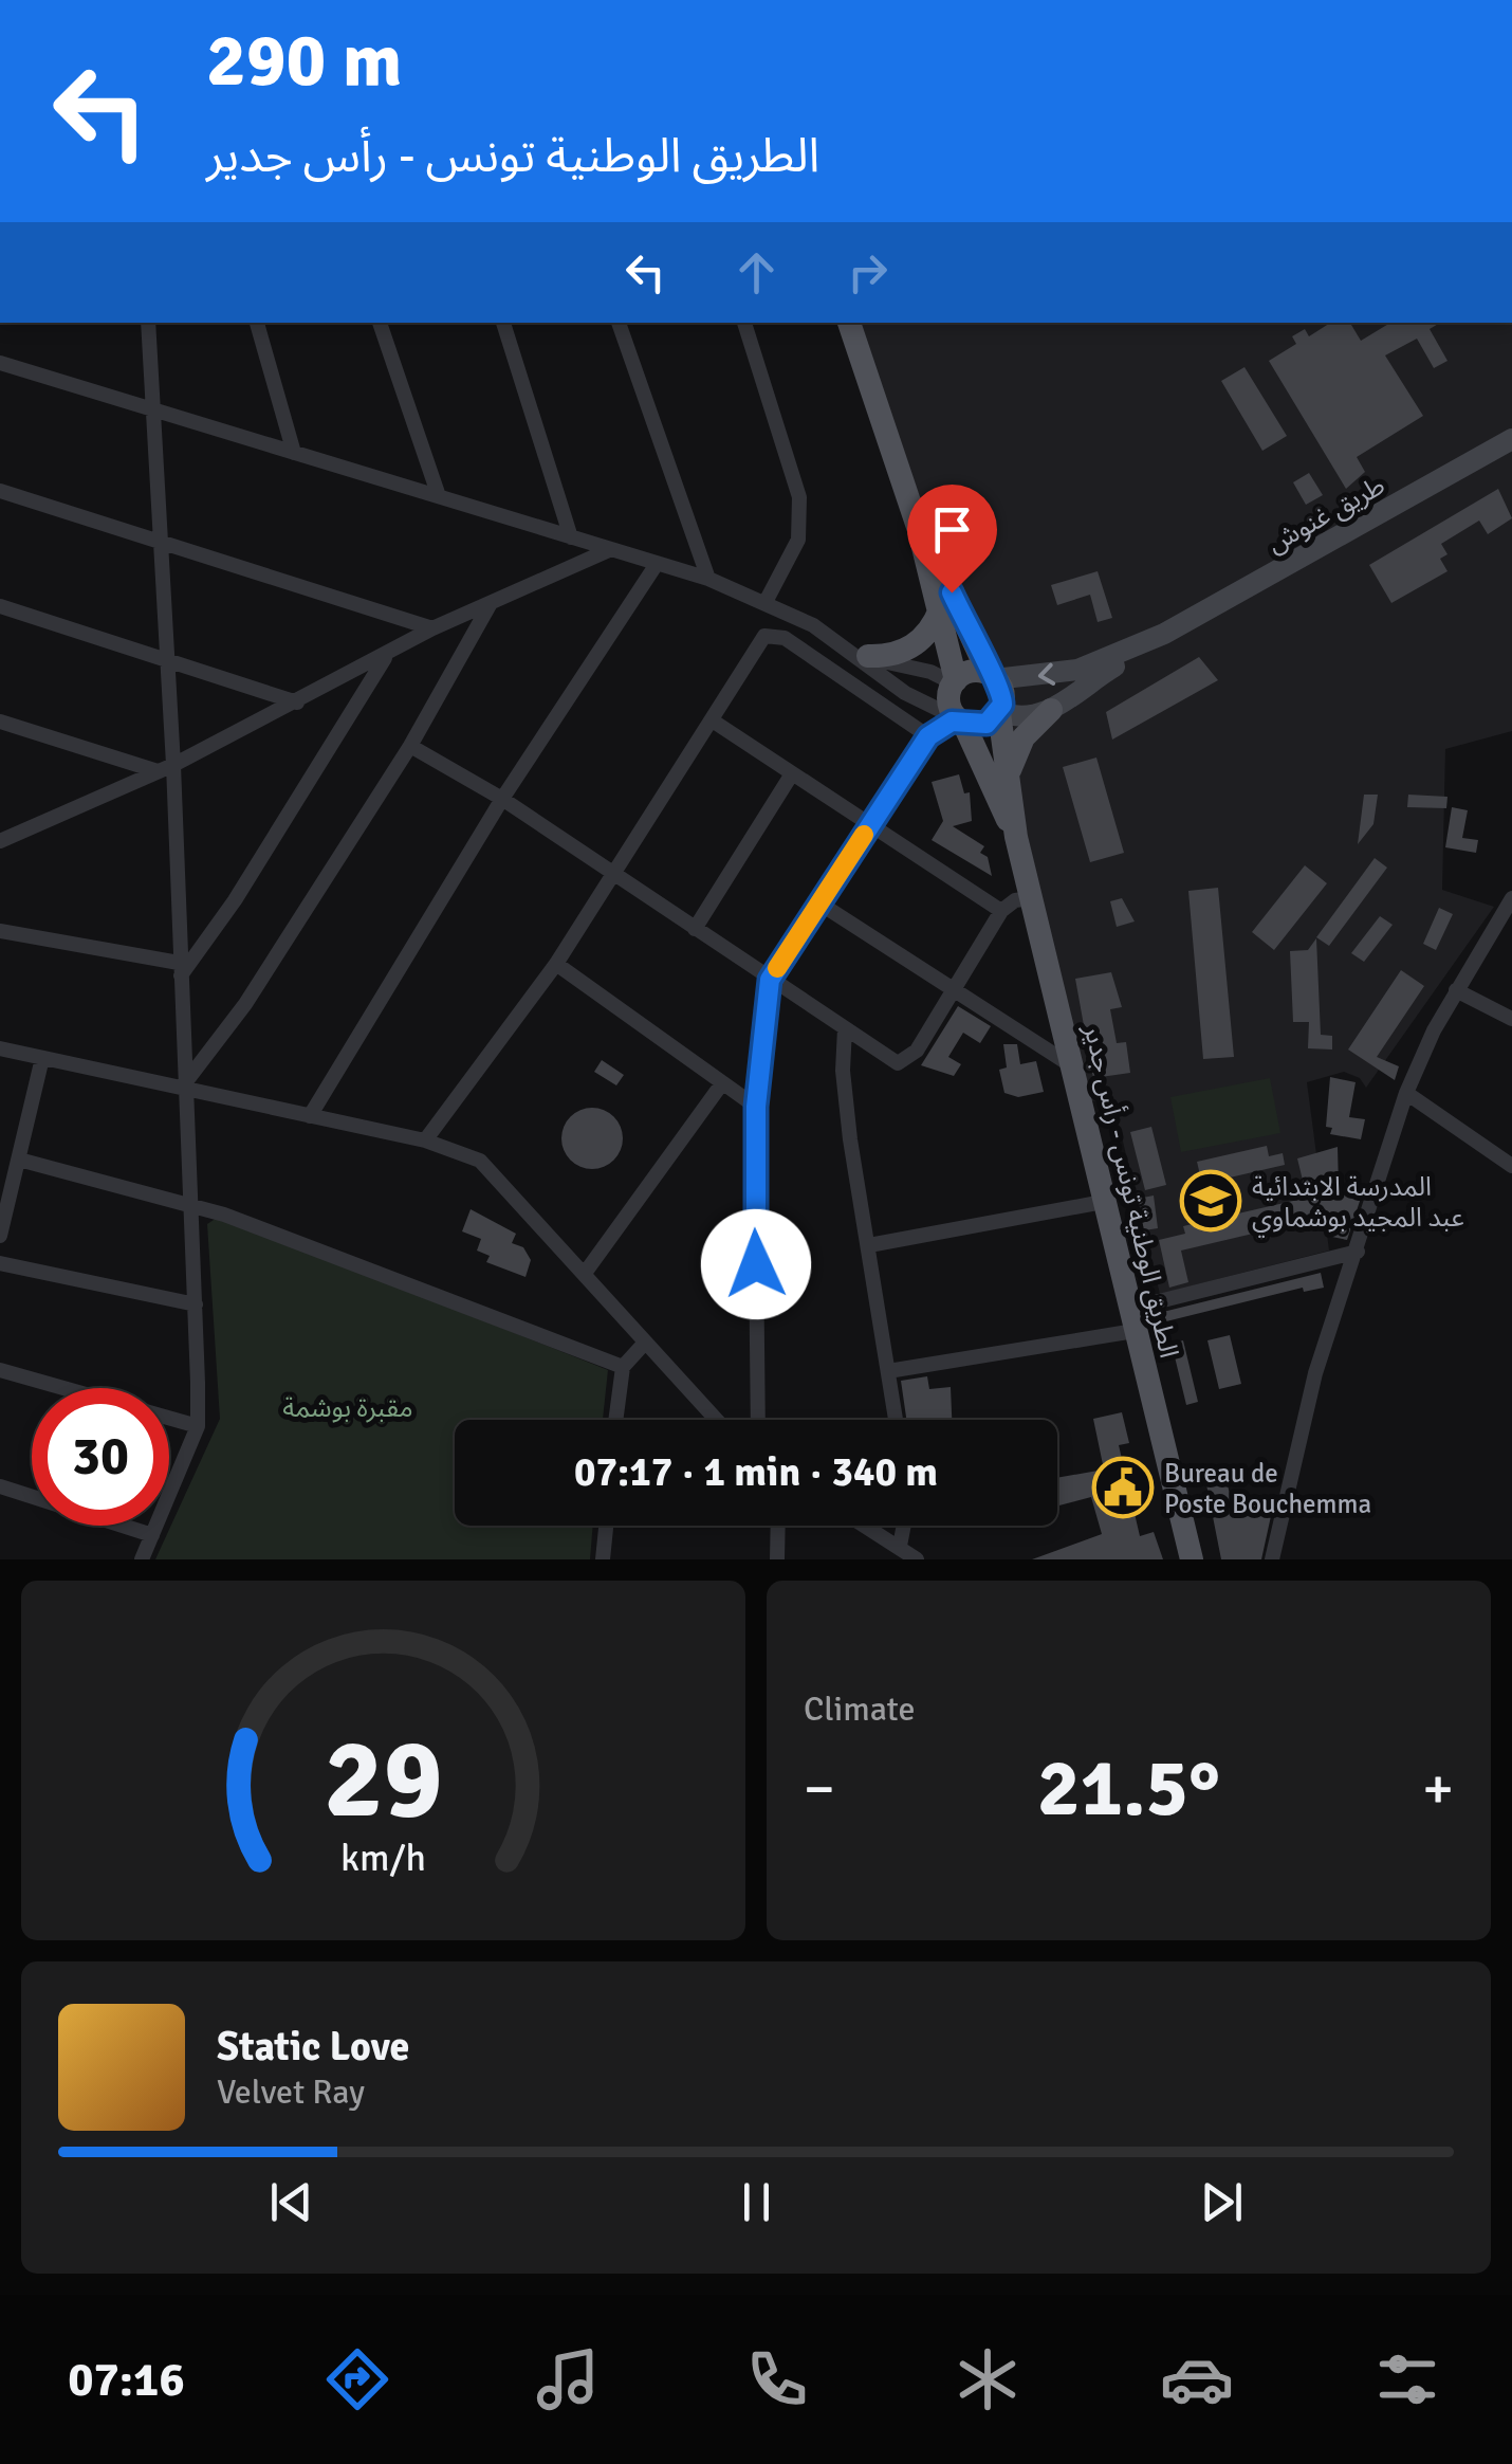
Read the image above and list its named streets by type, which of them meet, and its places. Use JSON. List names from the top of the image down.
{
  "streets": {
    "main road": ["الطريق الوطنية تونس - رأس جدير"],
    "street": ["طريق غنوش"]
  },
  "parks": ["مقبرة بوشمة"],
  "places": {
    "school or university": ["المدرسة الابتدائية عبد المجيد بوشماوي"],
    "public building": ["Bureau de Poste Bouchemma"]
  },
  "page": {
    "turn": ["290 m", "الطريق الوطنية تونس - رأس جدير"],
    "limit": "30",
    "trip": "07:17 · 1 min · 340 m",
    "tile": "Climate",
    "heat": ["−", "21.5°", "+"],
    "song": ["Static Love", "Velvet Ray"],
    "tabs": "07:16",
    "gauge": ["29", "km/h"]
  }
}
